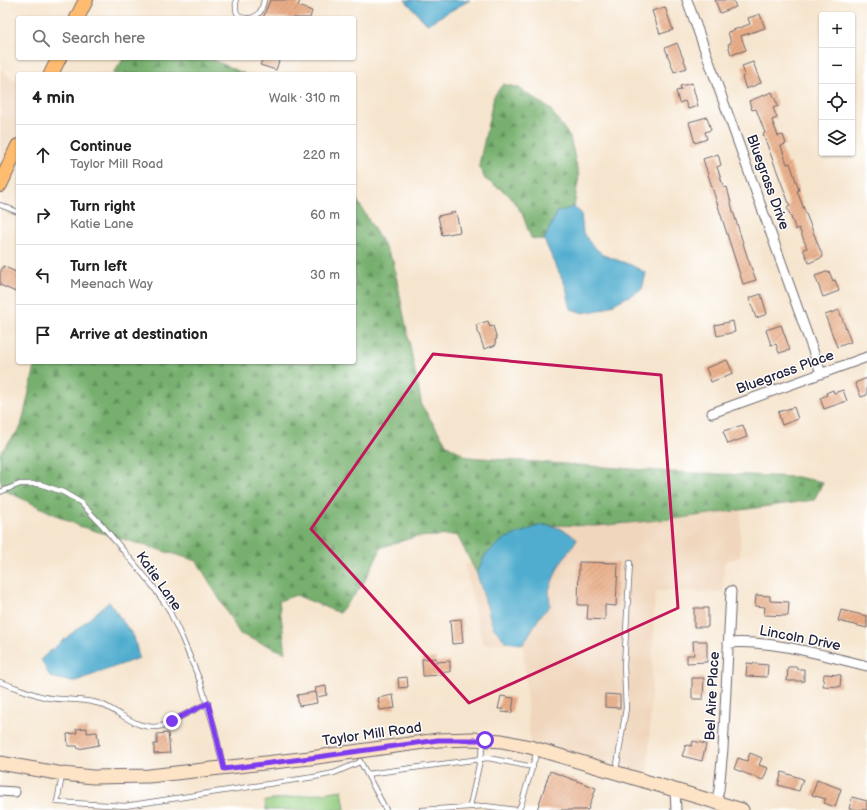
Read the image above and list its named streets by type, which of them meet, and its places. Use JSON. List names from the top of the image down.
{
  "streets": {
    "main road": ["Taylor Mill Road"],
    "street": [
      "Bluegrass Drive",
      "Bluegrass Place",
      "Lincoln Drive",
      "Bel Aire Place"
    ],
    "lane": ["Katie Lane"]
  },
  "crossings": [
    ["Bluegrass Drive", "Bluegrass Place"],
    ["Katie Lane", "Taylor Mill Road"],
    ["Lincoln Drive", "Bel Aire Place"],
    ["Bel Aire Place", "Taylor Mill Road"]
  ],
  "page": {
    "map_buttons": ["+", "−"],
    "search": "Search here",
    "heading": ["4 min", "Walk · 310 m"],
    "list": [
      ["Continue", "Taylor Mill Road", "220 m"],
      ["Turn right", "Katie Lane", "60 m"],
      ["Turn left", "Meenach Way", "30 m"],
      "Arrive at destination"
    ]
  }
}
